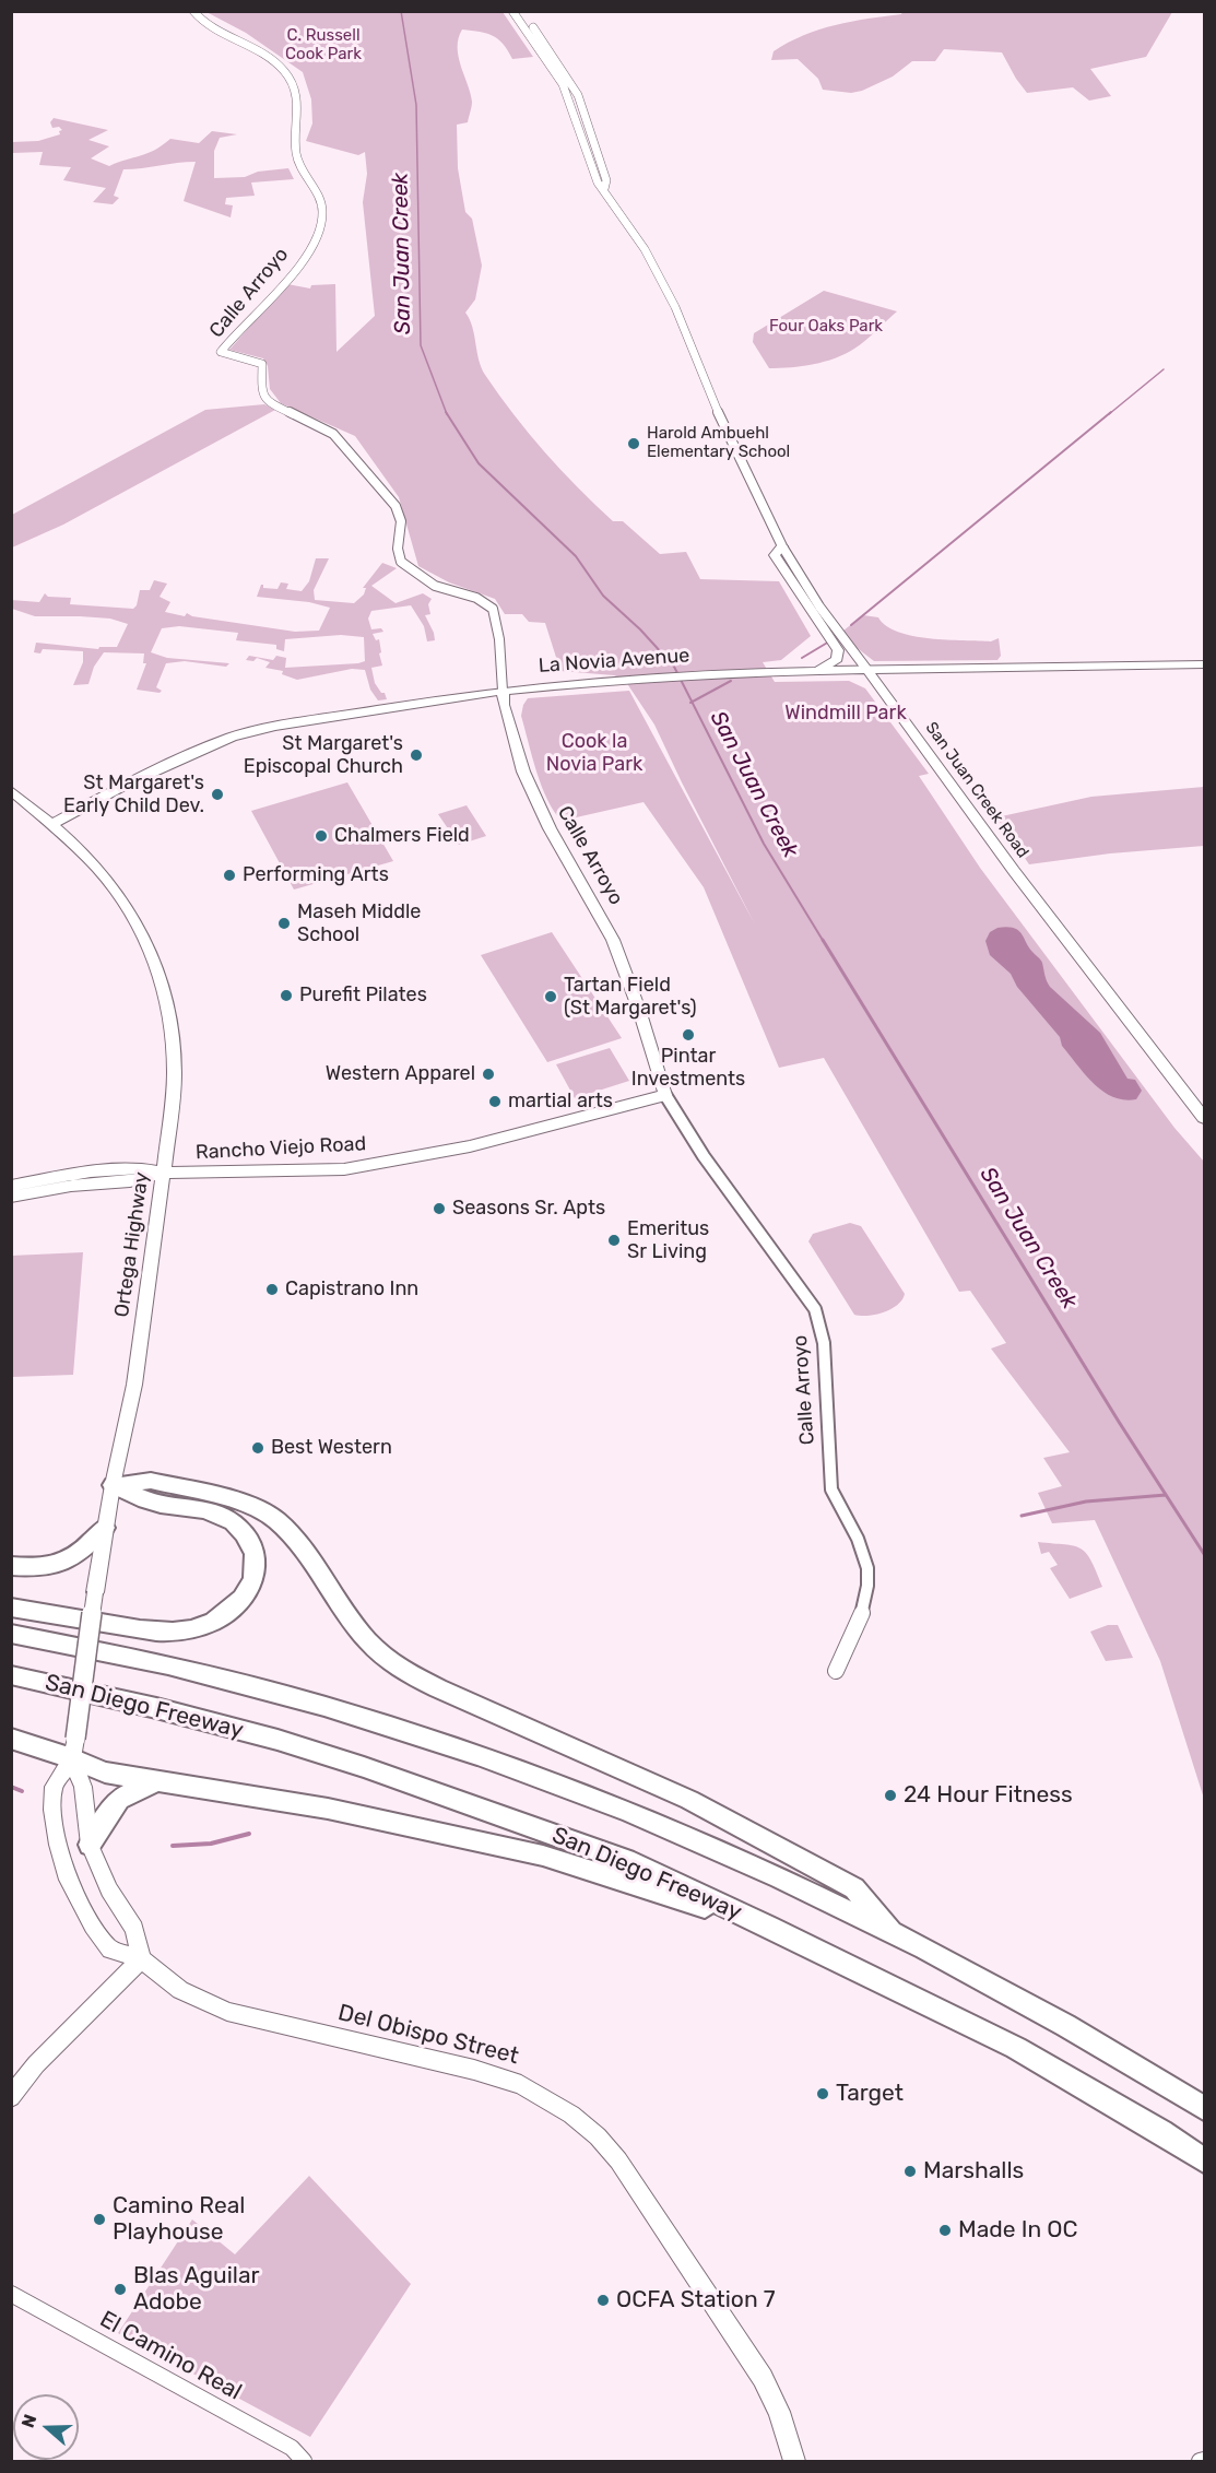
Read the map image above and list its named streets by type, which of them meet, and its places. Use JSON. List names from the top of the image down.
{
  "streets": {
    "highway": ["San Diego Freeway"],
    "main road": [
      "Calle Arroyo",
      "La Novia Avenue",
      "San Juan Creek Road",
      "Rancho Viejo Road",
      "Ortega Highway",
      "Del Obispo Street"
    ],
    "street": ["El Camino Real"]
  },
  "crossings": [
    ["Calle Arroyo", "La Novia Avenue"],
    ["Calle Arroyo", "Rancho Viejo Road"],
    ["La Novia Avenue", "San Juan Creek Road"],
    ["La Novia Avenue", "Ortega Highway"],
    ["Rancho Viejo Road", "Ortega Highway"],
    ["Ortega Highway", "Del Obispo Street"]
  ],
  "water": ["San Juan Creek"],
  "parks": [
    "C. Russell Cook Park",
    "Four Oaks Park",
    "Windmill Park",
    "Cook la Novia Park"
  ],
  "places": [
    "Harold Ambuehl Elementary School",
    "St Margaret's Episcopal Church",
    "St Margaret's Early Child Dev.",
    "Chalmers Field",
    "Performing Arts",
    "Maseh Middle School",
    "Purefit Pilates",
    "Tartan Field (St Margaret's)",
    "Pintar Investments",
    "Western Apparel",
    "martial arts",
    "Seasons Sr. Apts",
    "Emeritus Sr Living",
    "Capistrano Inn",
    "Best Western",
    "24 Hour Fitness",
    "Target",
    "Marshalls",
    "Camino Real Playhouse",
    "Made In OC",
    "Blas Aguilar Adobe",
    "OCFA Station 7"
  ],
  "north": "left"
}
